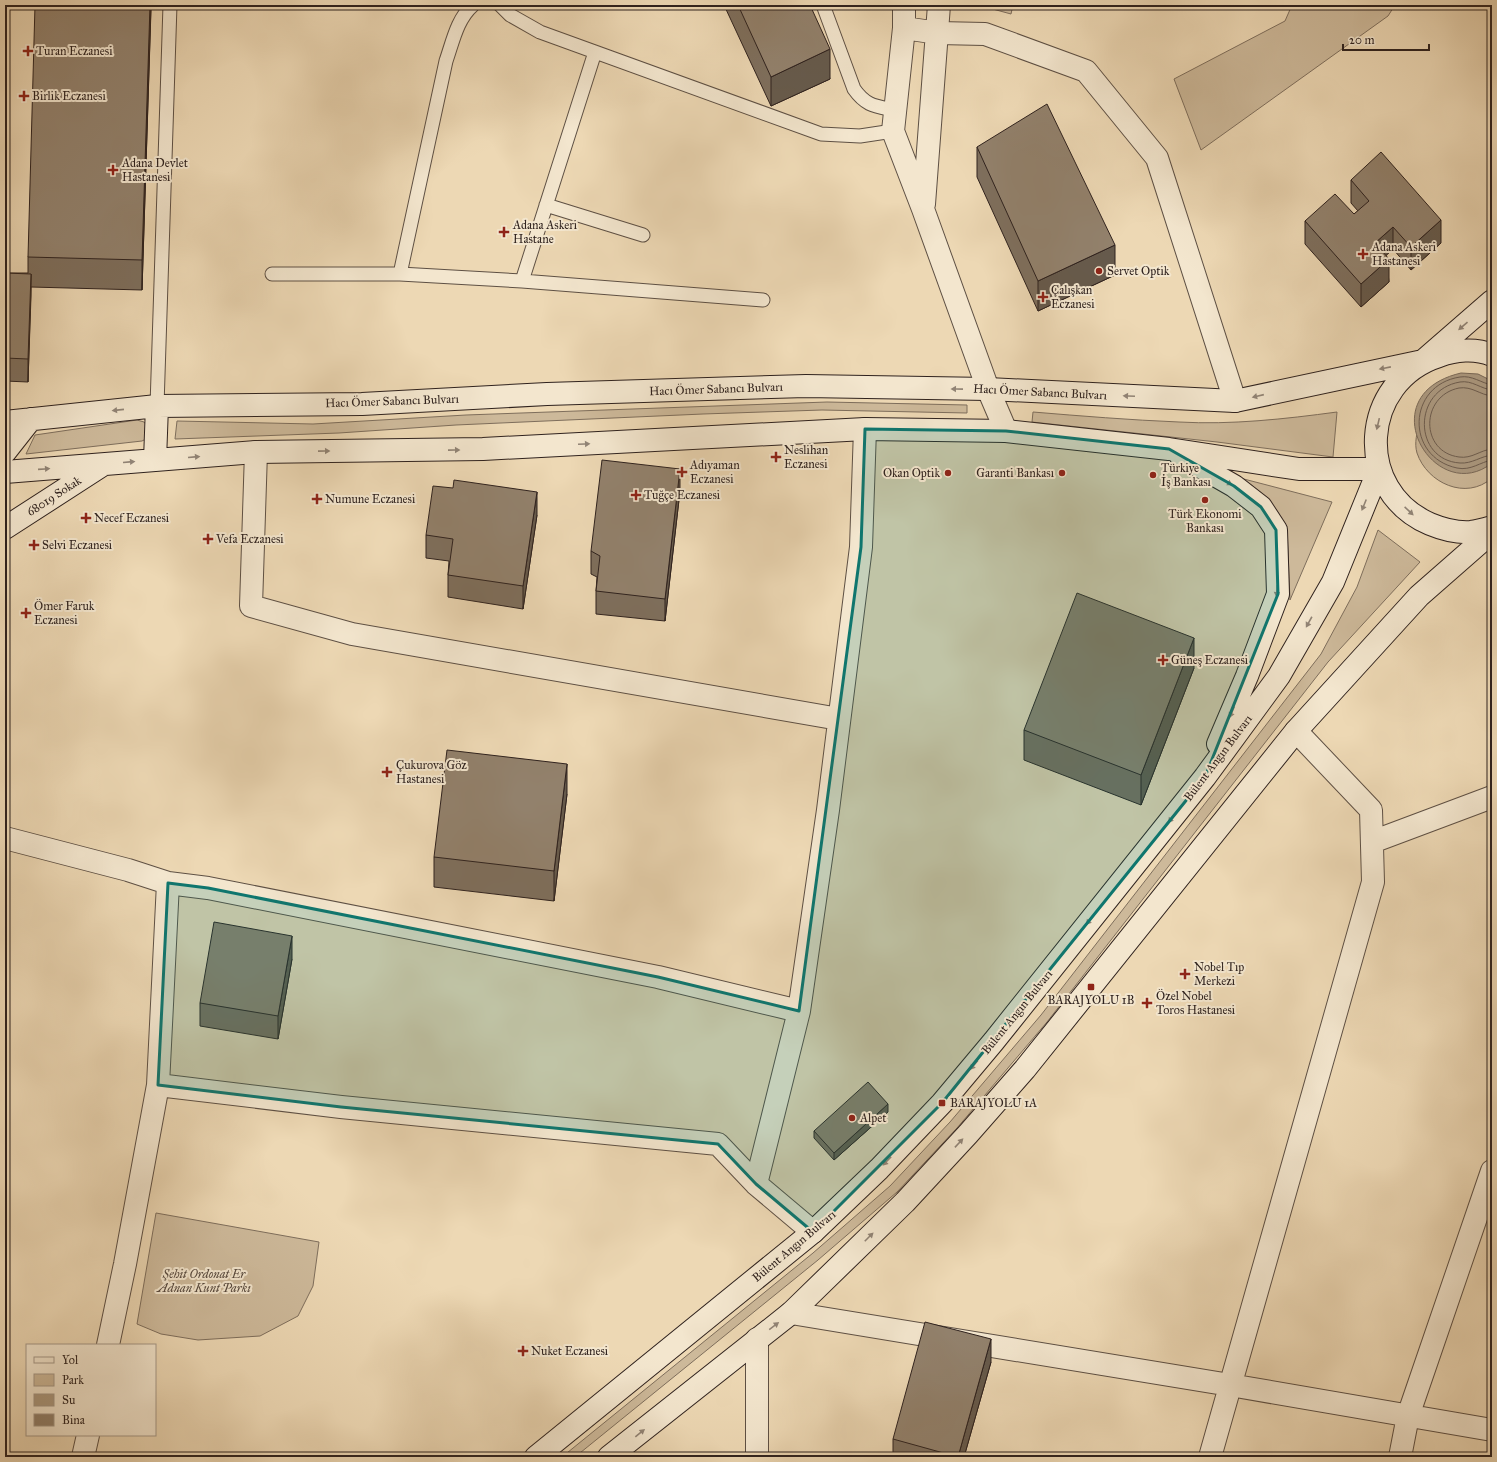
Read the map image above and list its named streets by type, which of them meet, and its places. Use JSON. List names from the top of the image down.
{
  "streets": {
    "street": ["Hacı Ömer Sabancı Bulvarı", "68019 Sokak", "Bülent Angın Bulvarı"]
  },
  "parks": ["Şehit Ordonat Er Adnan Kunt Parkı"],
  "places": {
    "health": [
      "Turan Eczanesi",
      "Birlik Eczanesi",
      "Adana Devlet Hastanesi",
      "Adana Askeri Hastane",
      "Adana Askeri Hastanesi",
      "Çalışkan Eczanesi",
      "Neslihan Eczanesi",
      "Adıyaman Eczanesi",
      "Tuğçe Eczanesi",
      "Numune Eczanesi",
      "Necef Eczanesi",
      "Vefa Eczanesi",
      "Selvi Eczanesi",
      "Ömer Faruk Eczanesi",
      "Güneş Eczanesi",
      "Çukurova Göz Hastanesi",
      "Nobel Tıp Merkezi",
      "Özel Nobel Toros Hastanesi",
      "Nuket Eczanesi"
    ],
    "other": [
      "Servet Optik",
      "Okan Optik",
      "Garanti Bankası",
      "Türkiye İş Bankası",
      "Türk Ekonomi Bankası",
      "Alpet"
    ],
    "transit": ["BARAJYOLU 1B", "BARAJYOLU 1A"]
  },
  "legend": [
    "Yol",
    "Park",
    "Su",
    "Bina"
  ],
  "scale_bar": "20 m"
}
